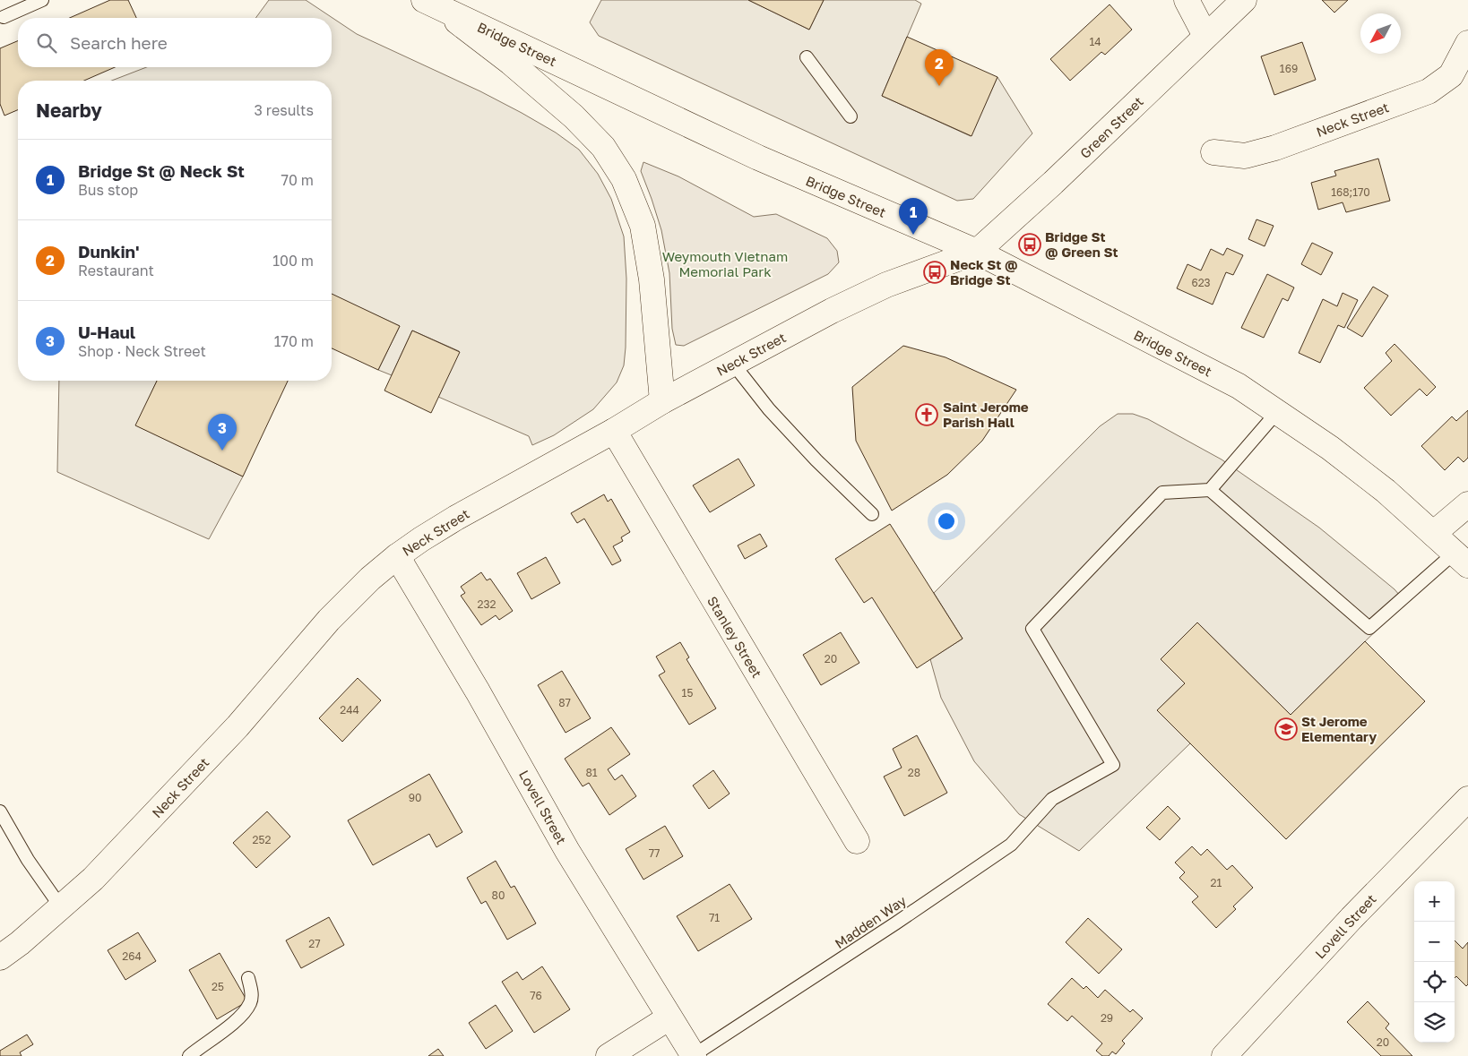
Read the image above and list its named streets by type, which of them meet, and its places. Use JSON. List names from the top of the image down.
{
  "streets": {
    "street": [
      "Bridge Street",
      "Neck Street",
      "Green Street",
      "Stanley Street",
      "Lovell Street"
    ],
    "lane": ["Madden Way"]
  },
  "crossings": [
    ["Bridge Street", "Neck Street"],
    ["Bridge Street", "Green Street"],
    ["Neck Street", "Green Street"],
    ["Neck Street", "Stanley Street"],
    ["Neck Street", "Lovell Street"],
    ["Lovell Street", "Madden Way"]
  ],
  "parks": ["Weymouth Vietnam Memorial Park"],
  "places": {
    "bus stop": ["Bridge St @ Green St", "Neck St @ Bridge St"],
    "church": ["Saint Jerome Parish Hall"],
    "school or university": ["St Jerome Elementary"]
  },
  "house_numbers": [
    "14",
    "169",
    "168;170",
    "623",
    "232",
    "20",
    "15",
    "87",
    "244",
    "81",
    "28",
    "90",
    "252",
    "77",
    "21",
    "80",
    "71",
    "27",
    "264",
    "25",
    "76",
    "29",
    "20"
  ],
  "north": "bottom left",
  "page": {
    "search": "Search here",
    "pins": ["2", "1", "3"],
    "heading": ["Nearby", "3 results"],
    "list": [
      {
        "mark": "1",
        "name": "Bridge St @ Neck St",
        "note": "Bus stop",
        "value": "70 m"
      },
      {
        "mark": "2",
        "name": "Dunkin'",
        "note": "Restaurant",
        "value": "100 m"
      },
      {
        "mark": "3",
        "name": "U-Haul",
        "note": "Shop · Neck Street",
        "value": "170 m"
      }
    ],
    "map_buttons": ["+", "−"]
  }
}
